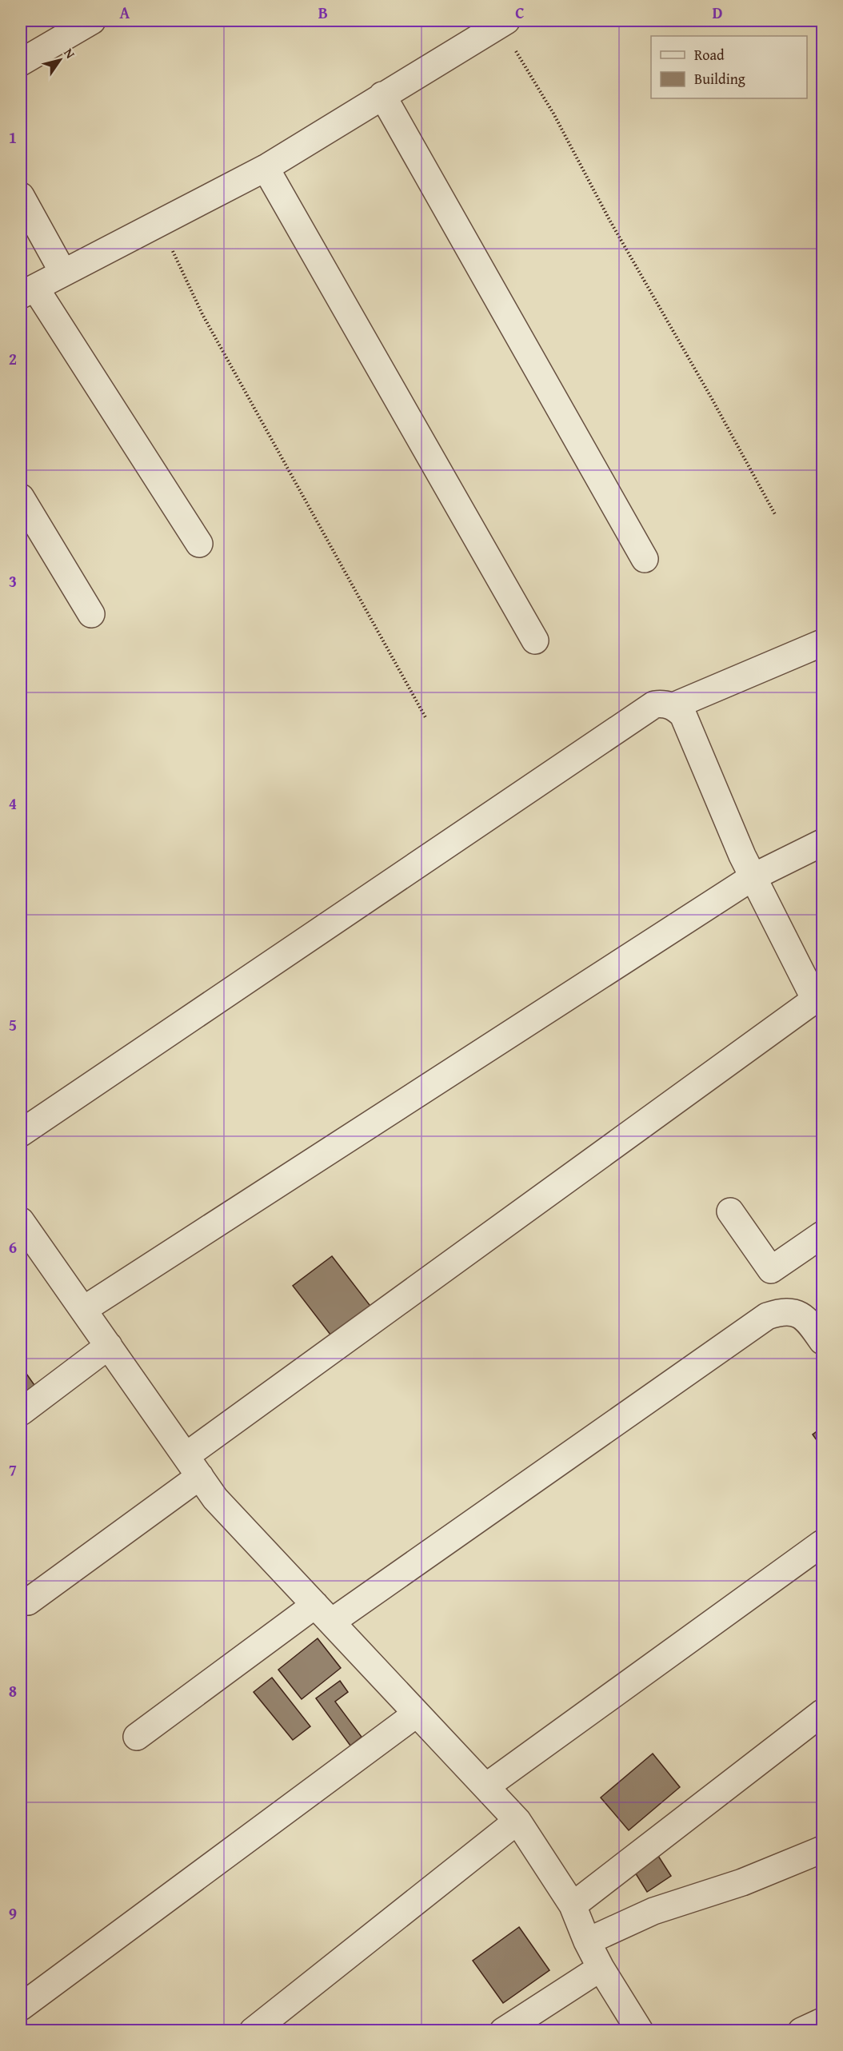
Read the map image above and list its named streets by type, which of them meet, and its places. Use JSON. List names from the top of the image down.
{
  "legend": ["Road", "Building"],
  "north": "top right",
  "grid": {
    "columns": [
      "A",
      "B",
      "C",
      "D"
    ],
    "rows": [
      "1",
      "2",
      "3",
      "4",
      "5",
      "6",
      "7",
      "8",
      "9"
    ]
  }
}
